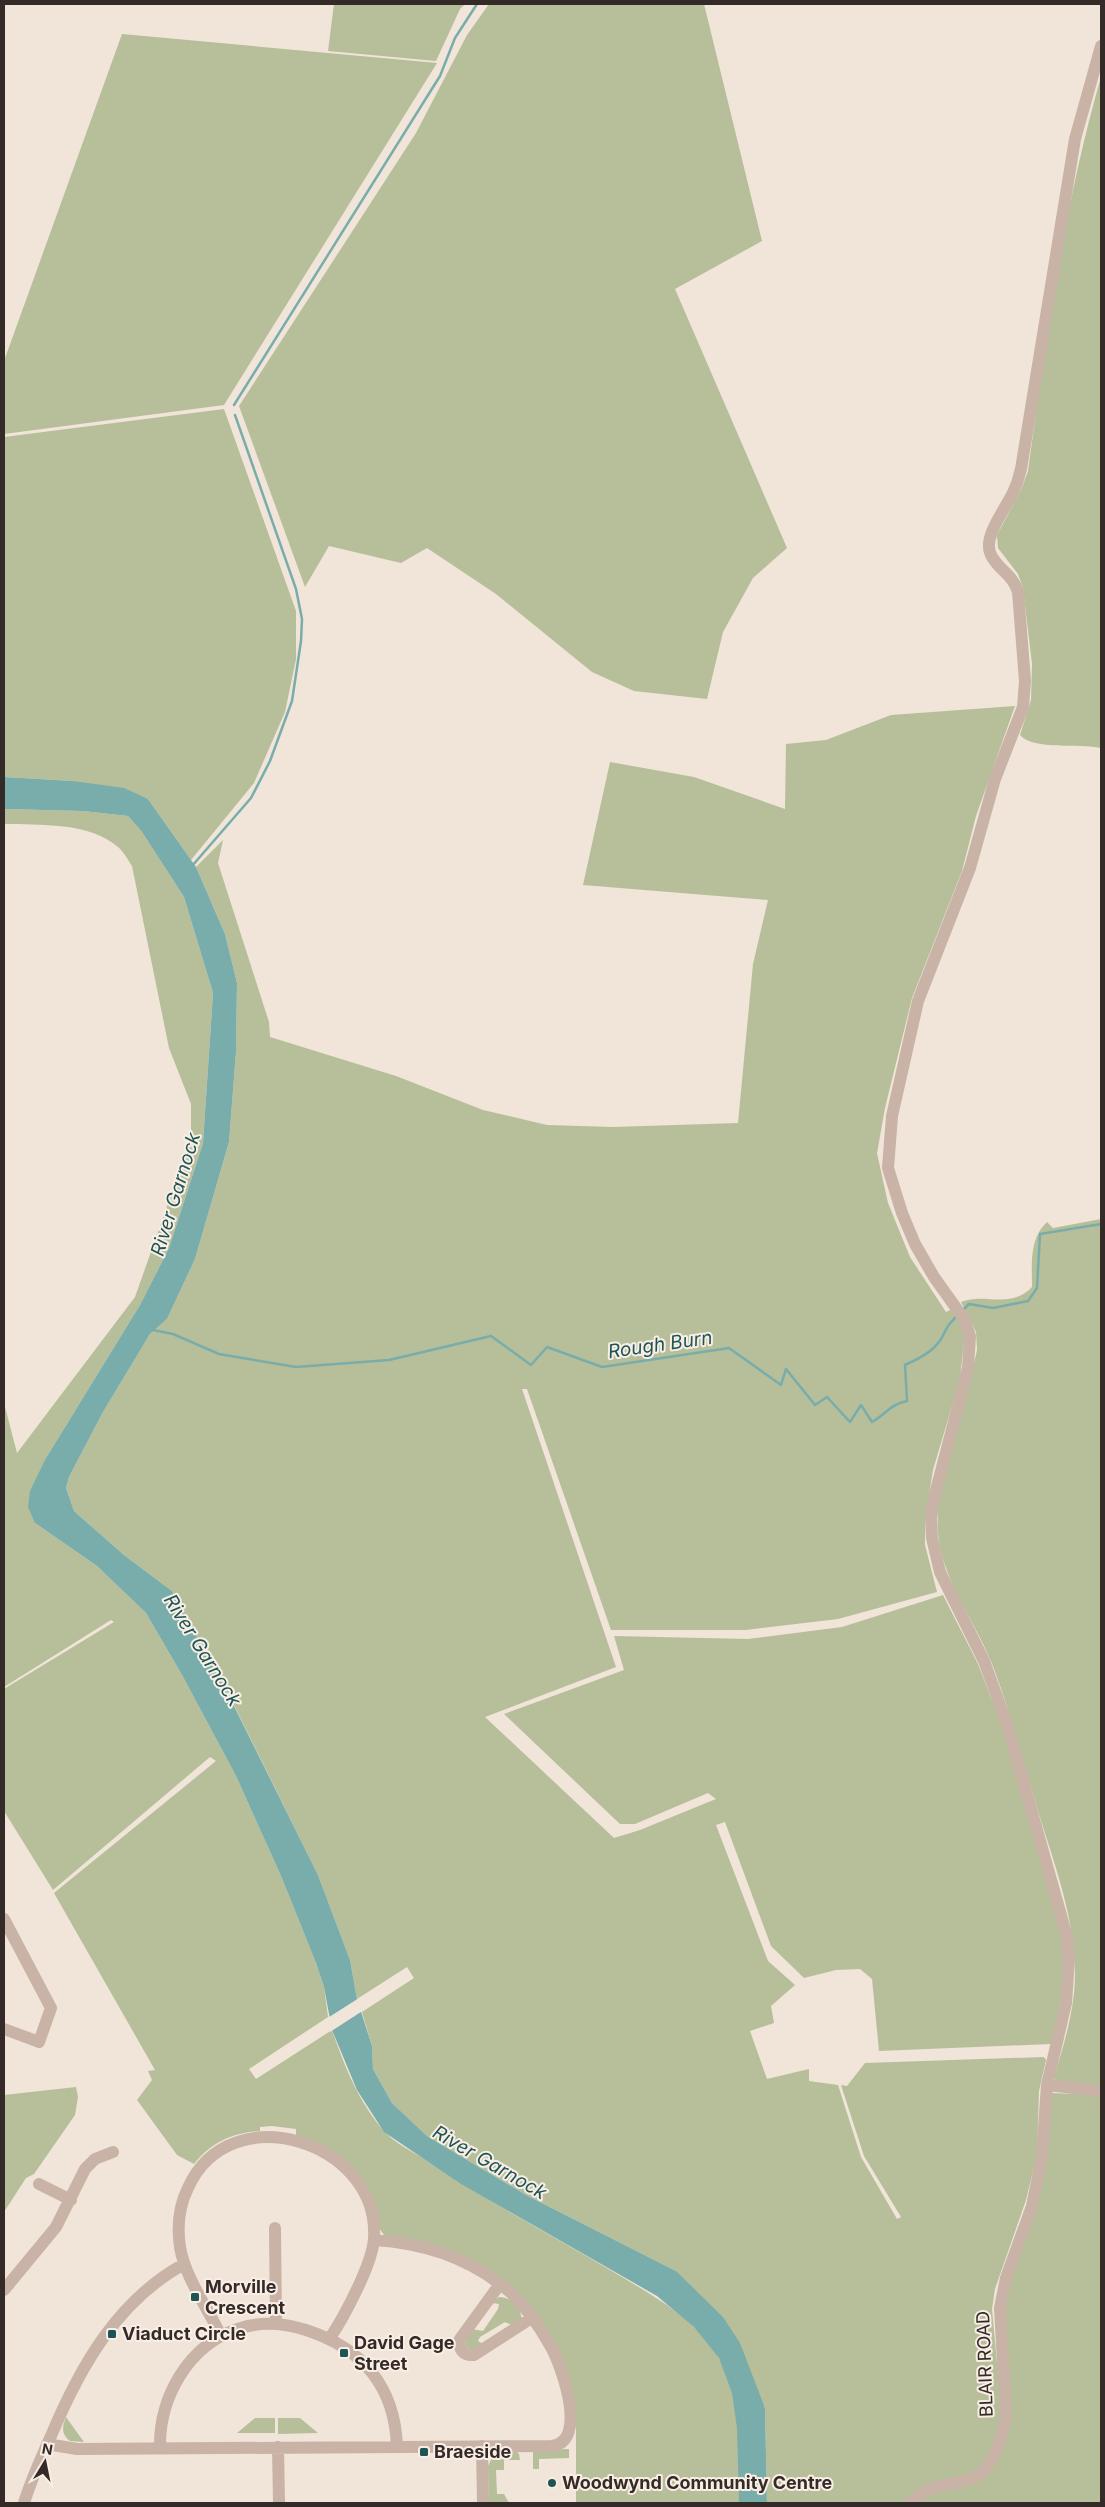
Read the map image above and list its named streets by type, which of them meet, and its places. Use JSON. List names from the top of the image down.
{
  "streets": {
    "street": ["BLAIR ROAD"]
  },
  "water": ["River Garnock", "Rough Burn"],
  "places": {
    "transit": [
      "Morville Crescent",
      "Viaduct Circle",
      "David Gage Street",
      "Braeside"
    ],
    "other": ["Woodwynd Community Centre"]
  },
  "north": "top"
}
